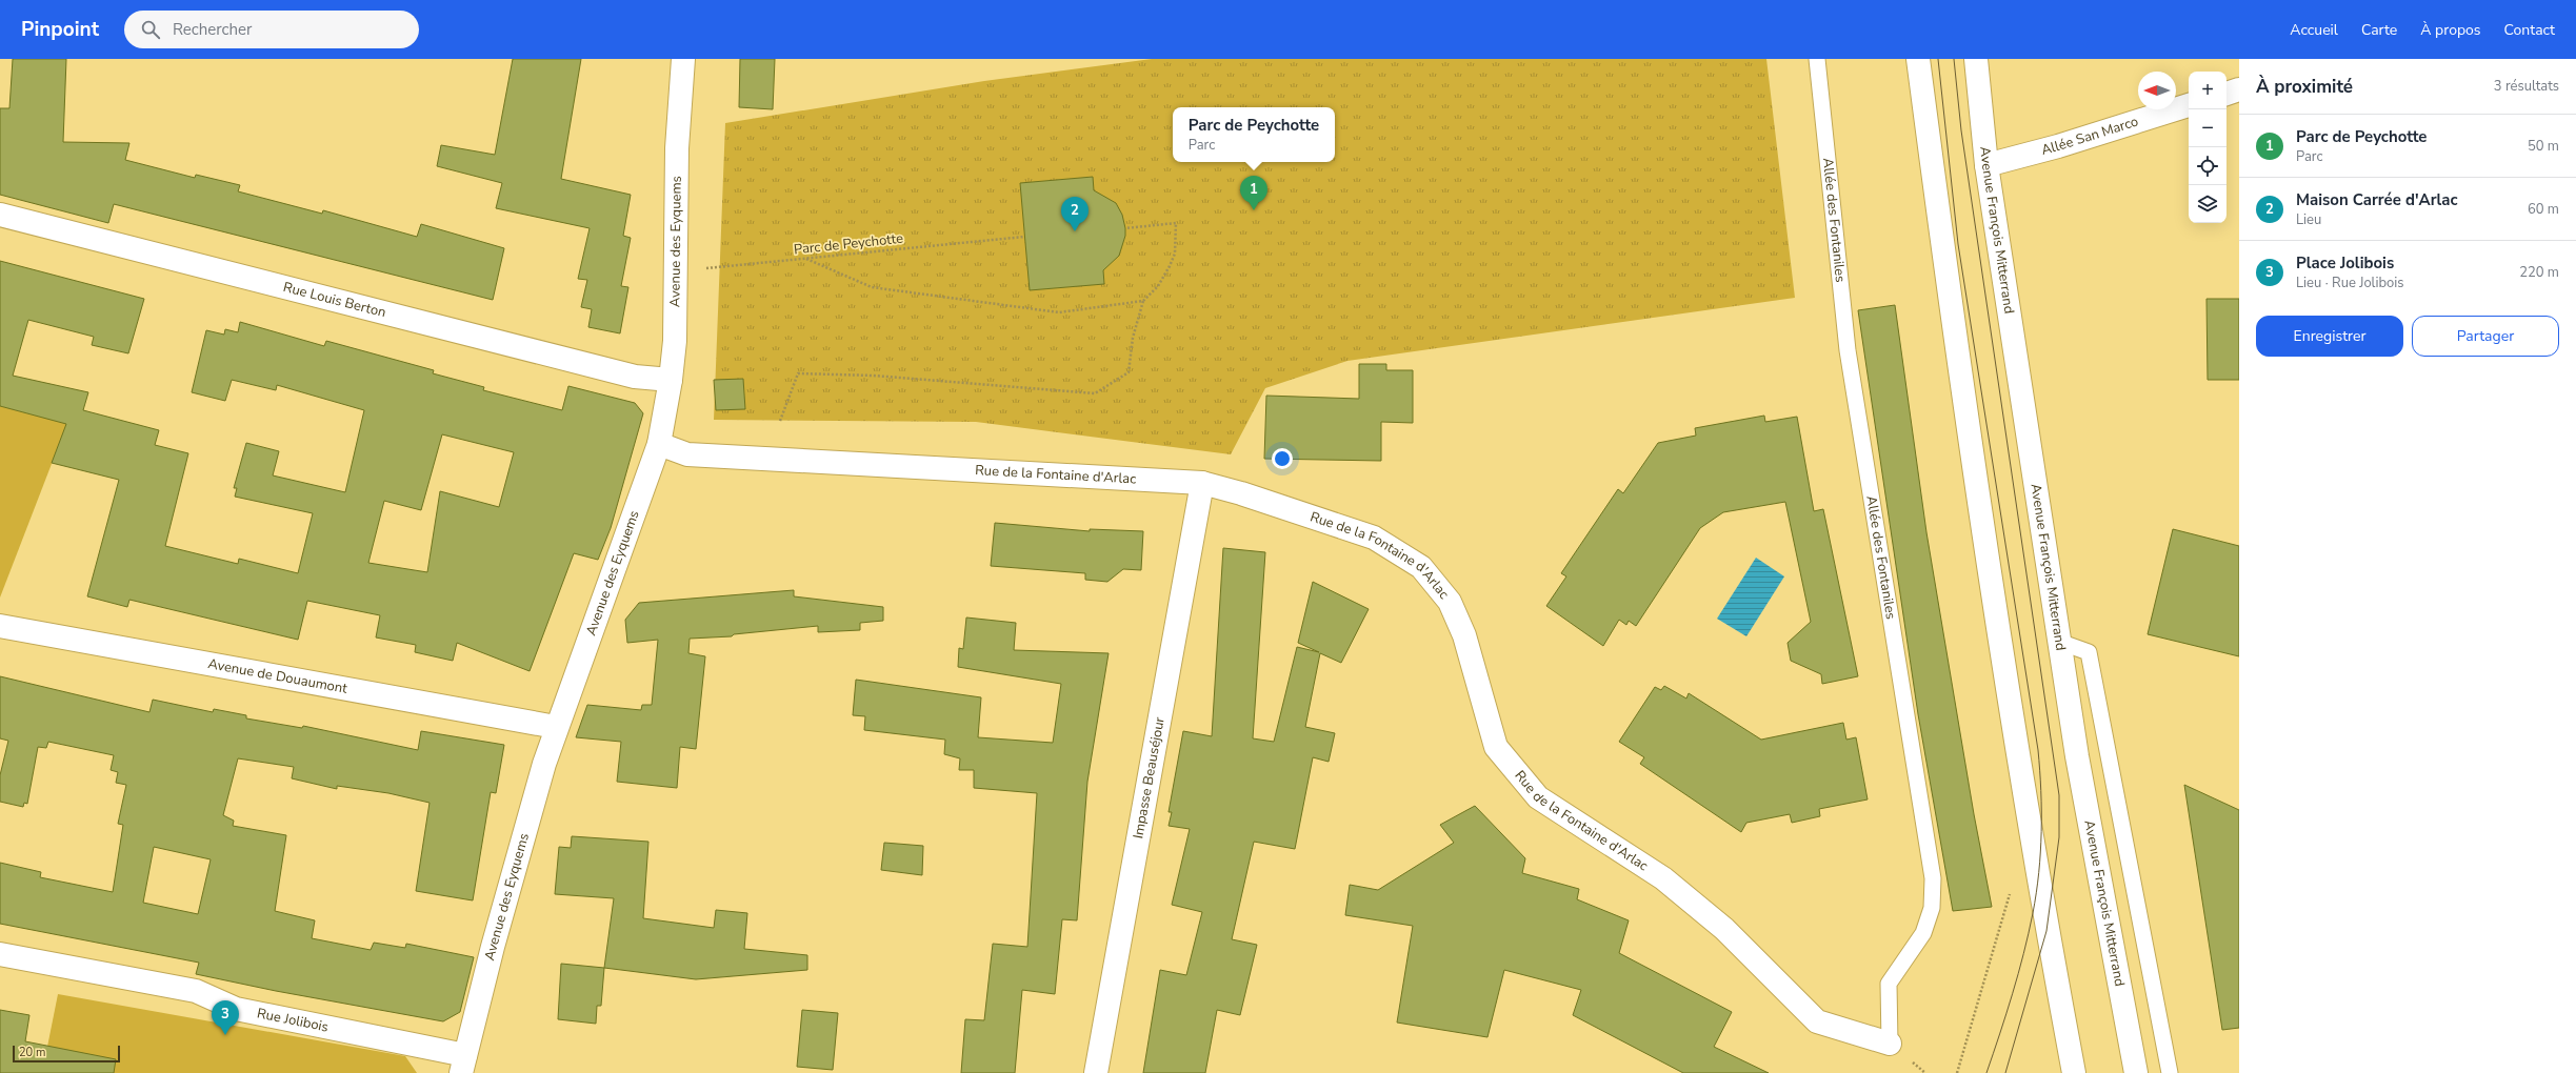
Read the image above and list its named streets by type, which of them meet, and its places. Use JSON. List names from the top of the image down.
{
  "streets": {
    "street": [
      "Allée San Marco",
      "Avenue François Mitterrand",
      "Avenue des Eyquems",
      "Rue Louis Berton",
      "Rue de la Fontaine d'Arlac",
      "Avenue de Douaumont",
      "Impasse Beauséjour",
      "Rue Jolibois"
    ],
    "lane": ["Allée des Fontaniles"],
    "path": ["Parc de Peychotte"]
  },
  "crossings": [
    ["Allée San Marco", "Avenue François Mitterrand"],
    ["Allée des Fontaniles", "Rue de la Fontaine d'Arlac"],
    ["Avenue des Eyquems", "Parc de Peychotte"],
    ["Avenue des Eyquems", "Rue Louis Berton"],
    ["Avenue des Eyquems", "Rue de la Fontaine d'Arlac"],
    ["Avenue des Eyquems", "Avenue de Douaumont"],
    ["Avenue des Eyquems", "Rue Jolibois"],
    ["Rue de la Fontaine d'Arlac", "Impasse Beauséjour"]
  ],
  "scale_bar": "20 m",
  "north": "left",
  "page": {
    "header": "Pinpoint",
    "search": "Rechercher",
    "nav": [
      "Accueil",
      "Carte",
      "À propos",
      "Contact"
    ],
    "heading": ["À proximité", "3 résultats"],
    "map_buttons": ["+", "−"],
    "popup": ["Parc de Peychotte", "Parc"],
    "list": [
      {
        "mark": "1",
        "name": "Parc de Peychotte",
        "note": "Parc",
        "value": "50 m"
      },
      {
        "mark": "2",
        "name": "Maison Carrée d'Arlac",
        "note": "Lieu",
        "value": "60 m"
      },
      {
        "mark": "3",
        "name": "Place Jolibois",
        "note": "Lieu · Rue Jolibois",
        "value": "220 m"
      }
    ],
    "pins": ["1", "2", "3"],
    "buttons": ["Enregistrer", "Partager"],
    "scale": "20 m"
  }
}
